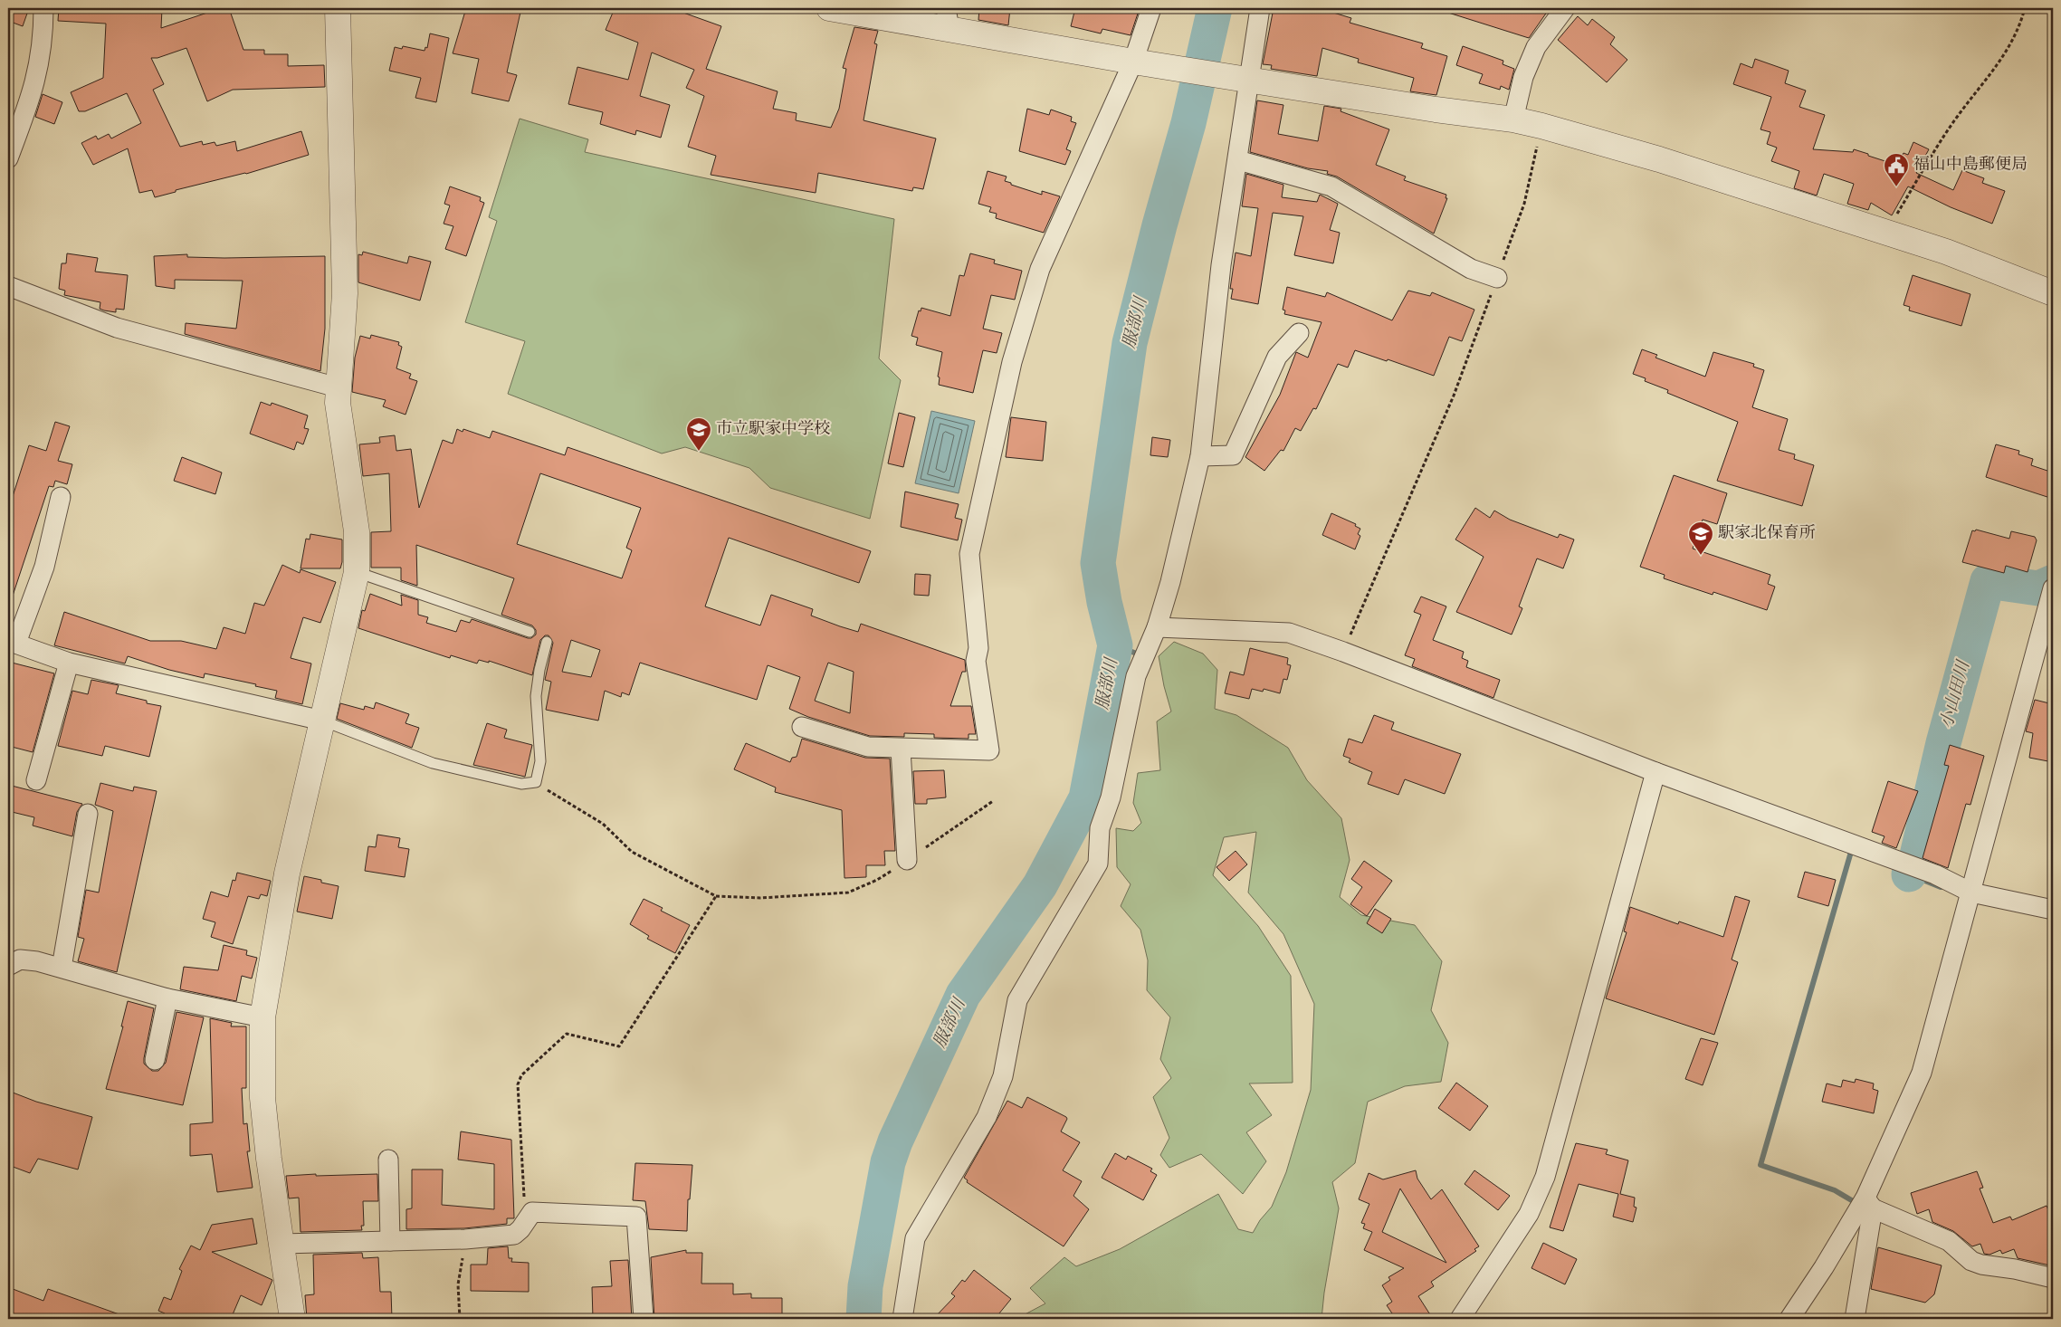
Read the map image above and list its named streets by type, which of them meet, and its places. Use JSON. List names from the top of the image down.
{
  "water": ["服部川", "小山田川"],
  "places": {
    "public building": ["福山中島郵便局"],
    "school or university": ["市立駅家中学校", "駅家北保育所"]
  }
}
